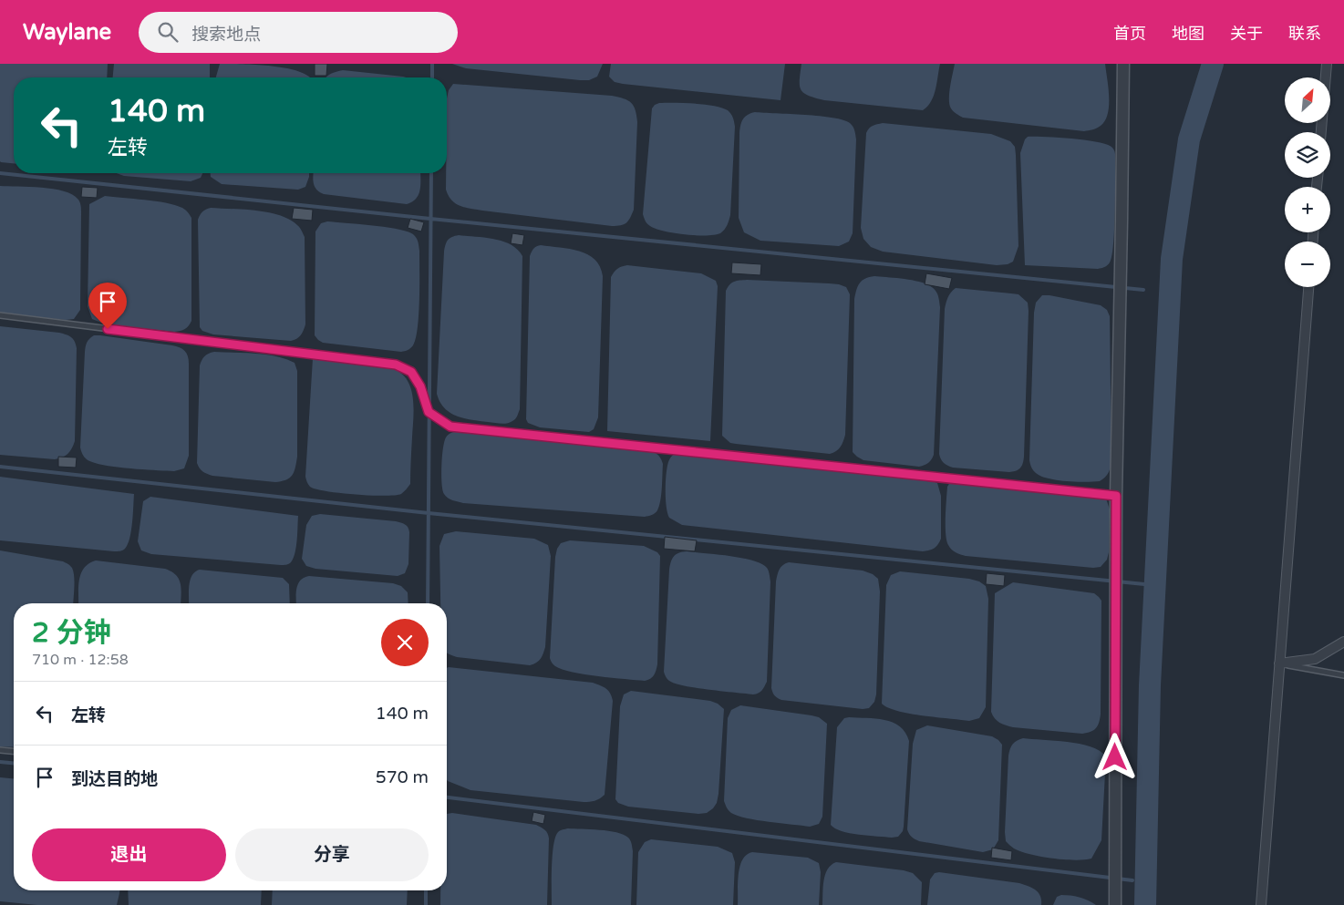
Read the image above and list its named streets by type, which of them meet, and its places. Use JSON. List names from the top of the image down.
{
  "north": "top right",
  "page": {
    "header": "Waylane",
    "search": "搜索地点",
    "nav": [
      "首页",
      "地图",
      "关于",
      "联系"
    ],
    "map_buttons": ["+", "−"],
    "turn": ["140 m", "左转"],
    "heading": ["2 分钟", "710 m · 12:58"],
    "list": [
      {
        "name": "左转",
        "value": "140 m"
      },
      {
        "name": "到达目的地",
        "value": "570 m"
      }
    ],
    "buttons": ["退出", "分享"]
  }
}
